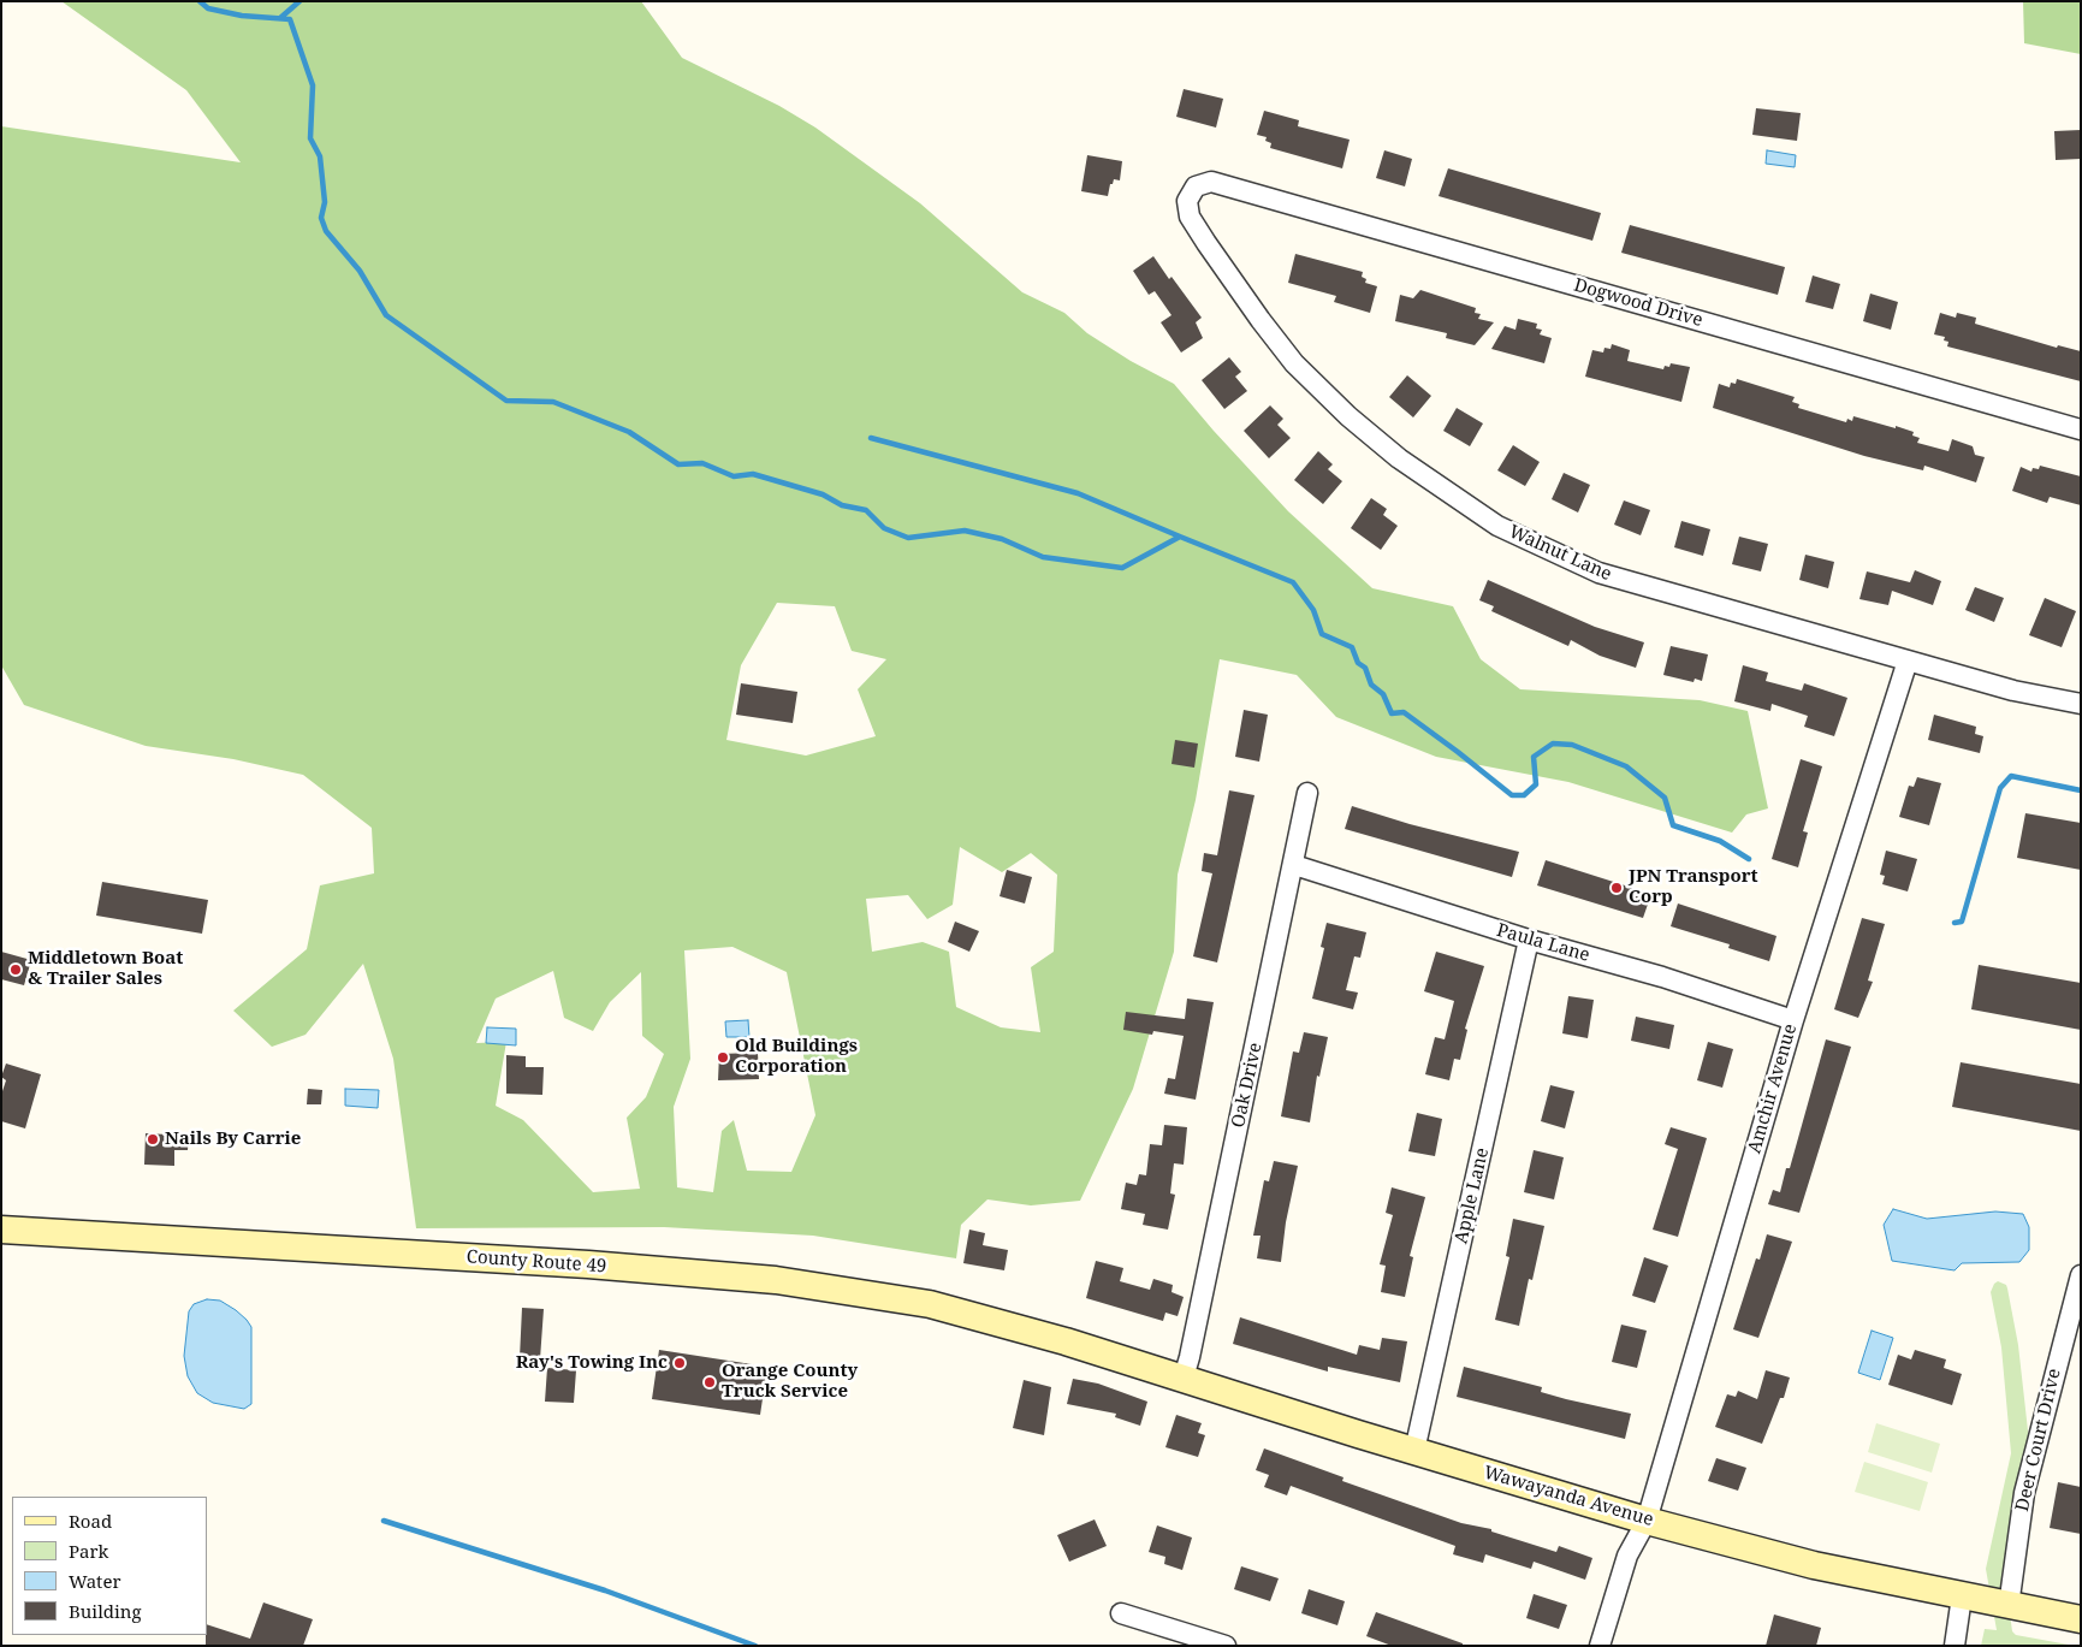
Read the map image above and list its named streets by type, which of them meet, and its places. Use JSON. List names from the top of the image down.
{
  "streets": {
    "street": [
      "Dogwood Drive",
      "Walnut Lane",
      "Paula Lane",
      "Oak Drive",
      "Amchir Avenue",
      "Apple Lane",
      "County Route 49",
      "Deer Court Drive",
      "Wawayanda Avenue"
    ]
  },
  "crossings": [
    ["Dogwood Drive", "Walnut Lane"],
    ["Walnut Lane", "Amchir Avenue"],
    ["Paula Lane", "Oak Drive"],
    ["Paula Lane", "Amchir Avenue"],
    ["Paula Lane", "Apple Lane"],
    ["Oak Drive", "Wawayanda Avenue"],
    ["Amchir Avenue", "Wawayanda Avenue"],
    ["Apple Lane", "Wawayanda Avenue"],
    ["County Route 49", "Wawayanda Avenue"],
    ["Deer Court Drive", "Wawayanda Avenue"]
  ],
  "places": [
    "JPN Transport Corp",
    "Middletown Boat & Trailer Sales",
    "Old Buildings Corporation",
    "Nails By Carrie",
    "Ray's Towing Inc",
    "Orange County Truck Service"
  ],
  "legend": [
    "Road",
    "Park",
    "Water",
    "Building"
  ]
}
